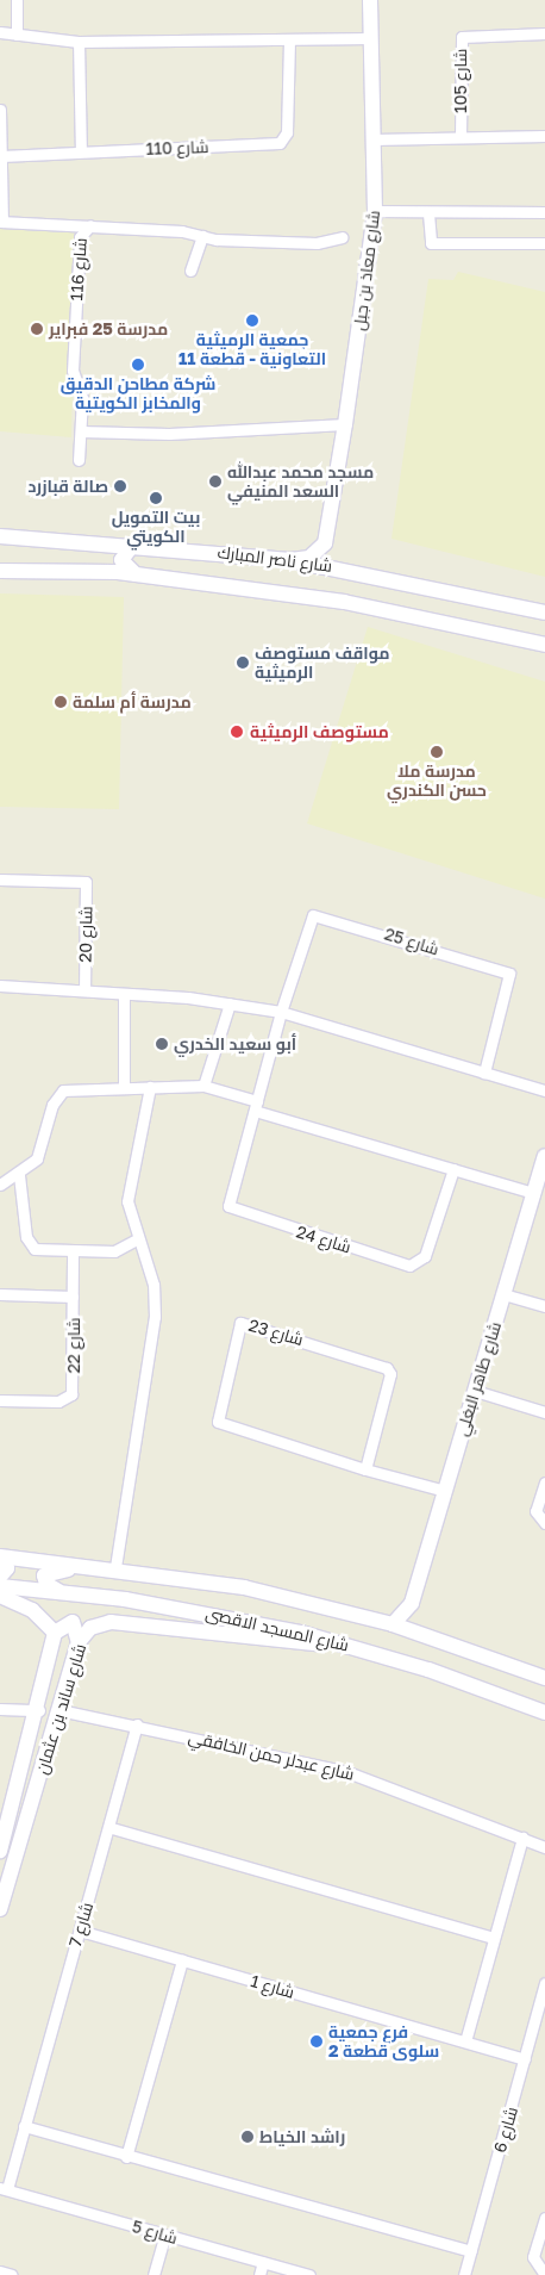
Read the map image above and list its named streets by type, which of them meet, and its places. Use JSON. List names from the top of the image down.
{
  "streets": {
    "street": [
      "شارع 105",
      "شارع 110",
      "شارع 116",
      "شارع معاذ بن جبل",
      "شارع ناصر المبارك",
      "شارع 20",
      "شارع 25",
      "شارع 24",
      "شارع 23",
      "شارع 22",
      "شارع طاهر البغلي",
      "شارع المسجد الاقصى",
      "شارع ساند بن عثمان",
      "شارع عبدلر حمن الخافقي",
      "شارع 7",
      "شارع 1",
      "شارع 6",
      "شارع 5"
    ]
  },
  "crossings": [
    ["شارع 105", "شارع معاذ بن جبل"],
    ["شارع 25", "شارع 24"],
    ["شارع 23", "شارع طاهر البغلي"],
    ["شارع طاهر البغلي", "شارع المسجد الاقصى"],
    ["شارع المسجد الاقصى", "شارع ساند بن عثمان"],
    ["شارع ساند بن عثمان", "شارع عبدلر حمن الخافقي"],
    ["شارع عبدلر حمن الخافقي", "شارع 7"],
    ["شارع 7", "شارع 1"],
    ["شارع 7", "شارع 5"],
    ["شارع 1", "شارع 6"]
  ],
  "places": [
    "جمعية الرميثية التعاونية - قطعة 11",
    "مدرسة 25 فبراير",
    "شركة مطاحن الدقيق والمخابز الكويتية",
    "مسجد محمد عبدالله السعد المنيفي",
    "صالة قبازرد",
    "بيت التمويل الكويتي",
    "مواقف مستوصف الرميثية",
    "مدرسة أم سلمة",
    "مستوصف الرميثية",
    "مدرسة ملا حسن الكندري",
    "أبو سعيد الخدري",
    "فرع جمعية سلوى قطعة 2",
    "راشد الخياط"
  ]
}
